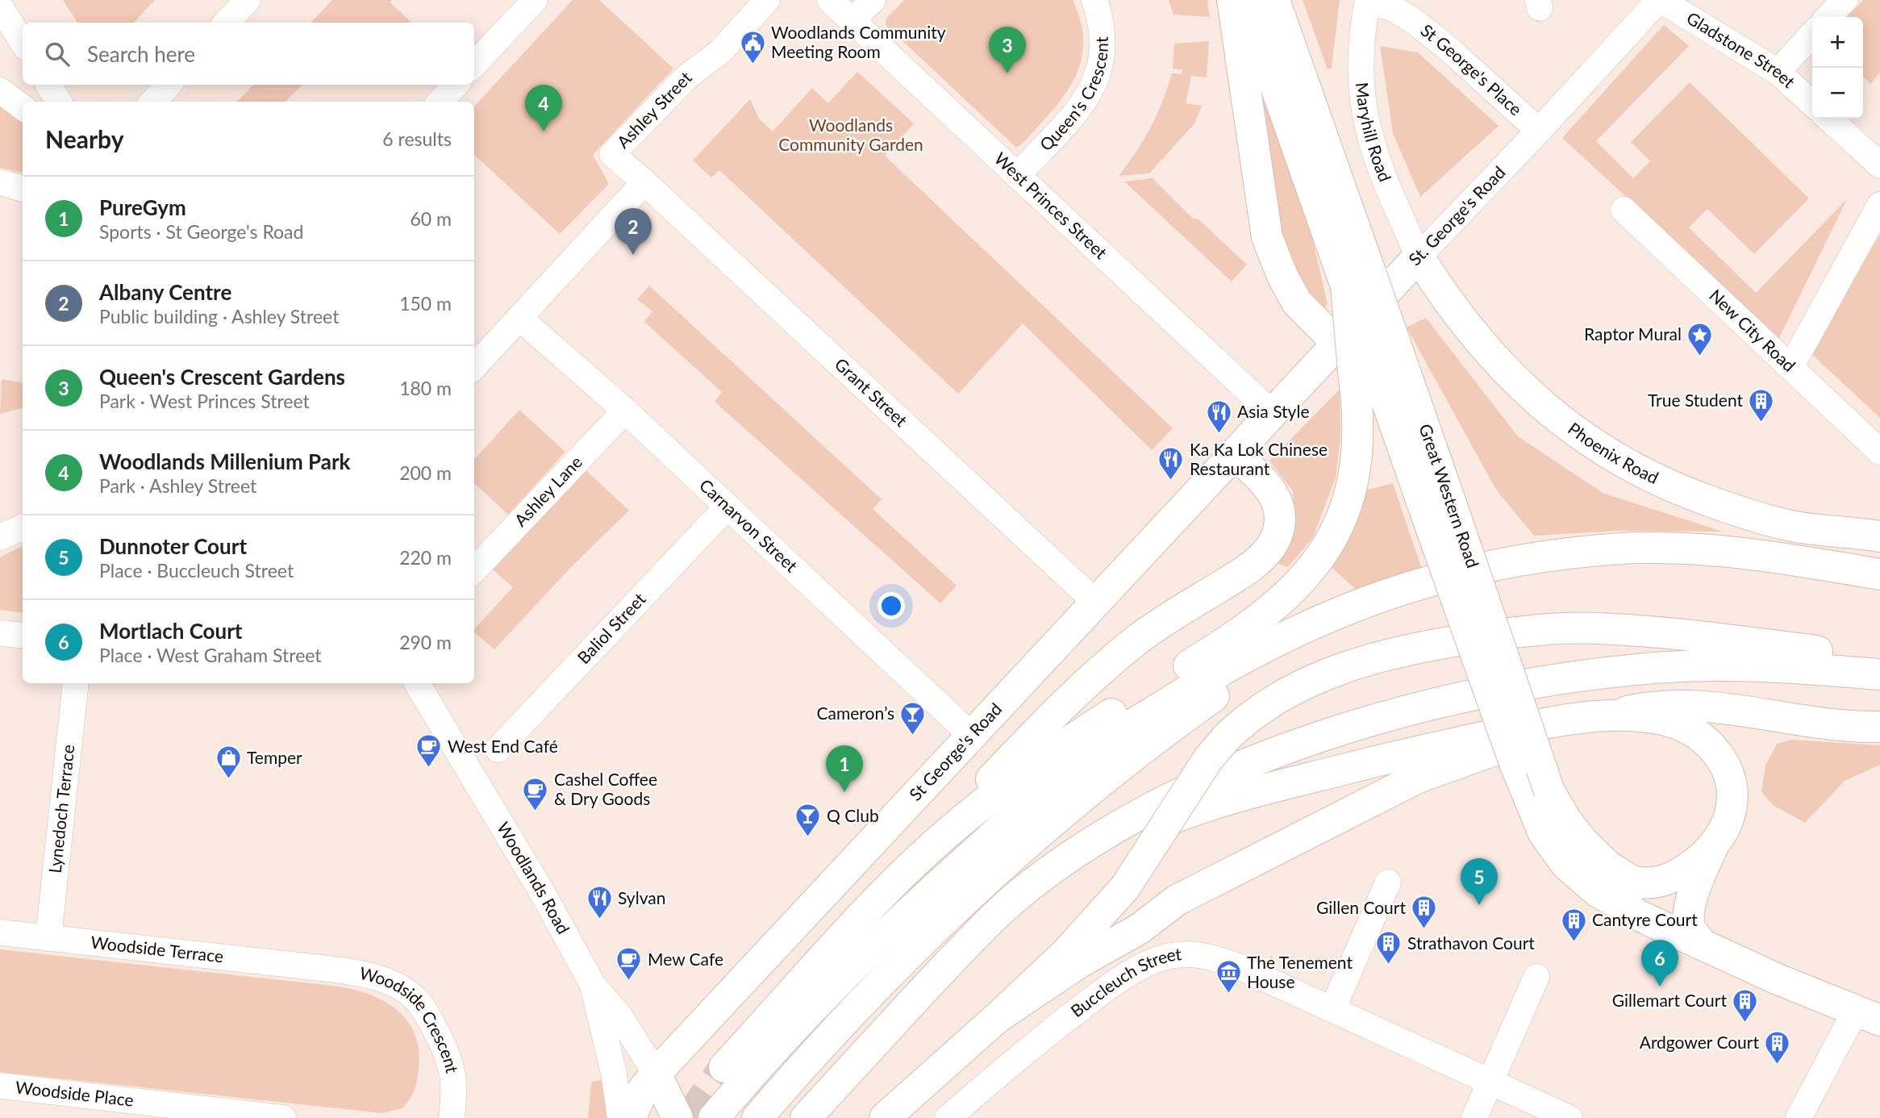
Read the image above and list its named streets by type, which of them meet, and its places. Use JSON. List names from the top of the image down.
{
  "streets": {
    "main road": [
      "St. George's Road",
      "Phoenix Road",
      "Great Western Road",
      "St George's Road"
    ],
    "street": [
      "Gladstone Street",
      "St George's Place",
      "Queen's Crescent",
      "Ashley Street",
      "Maryhill Road",
      "West Princes Street",
      "New City Road",
      "Grant Street",
      "Ashley Lane",
      "Carnarvon Street",
      "Baliol Street",
      "Lynedoch Terrace",
      "Woodlands Road",
      "Woodside Terrace",
      "Buccleuch Street",
      "Woodside Crescent",
      "Woodside Place"
    ]
  },
  "crossings": [
    ["Gladstone Street", "St. George's Road"],
    ["St George's Place", "Maryhill Road"],
    ["St George's Place", "St. George's Road"],
    ["Queen's Crescent", "West Princes Street"],
    ["Ashley Street", "Grant Street"],
    ["Maryhill Road", "St. George's Road"],
    ["Maryhill Road", "Phoenix Road"],
    ["West Princes Street", "St. George's Road"],
    ["West Princes Street", "St George's Road"],
    ["St. George's Road", "Phoenix Road"],
    ["St. George's Road", "St George's Road"],
    ["Grant Street", "St George's Road"],
    ["Ashley Lane", "Carnarvon Street"],
    ["Carnarvon Street", "Baliol Street"],
    ["Carnarvon Street", "St George's Road"],
    ["St George's Road", "Woodlands Road"],
    ["Lynedoch Terrace", "Woodside Terrace"],
    ["Woodside Terrace", "Woodside Crescent"]
  ],
  "parks": ["Woodlands Community Garden"],
  "places": {
    "public building": ["Woodlands Community Meeting Room"],
    "place": ["Raptor Mural"],
    "building": [
      "True Student",
      "Gillen Court",
      "Cantyre Court",
      "Strathavon Court",
      "Gillemart Court",
      "Ardgower Court"
    ],
    "restaurant": ["Asia Style", "Ka Ka Lok Chinese Restaurant", "Sylvan"],
    "bar": ["Cameron’s", "Q Club"],
    "cafe": ["West End Café", "Cashel Coffee & Dry Goods", "Mew Cafe"],
    "shop": ["Temper"],
    "museum": ["The Tenement House"]
  },
  "page": {
    "map_buttons": ["+", "−"],
    "search": "Search here",
    "pins": [
      "3",
      "4",
      "2",
      "1",
      "5",
      "6"
    ],
    "heading": ["Nearby", "6 results"],
    "list": [
      {
        "mark": "1",
        "name": "PureGym",
        "note": "Sports · St George's Road",
        "value": "60 m"
      },
      {
        "mark": "2",
        "name": "Albany Centre",
        "note": "Public building · Ashley Street",
        "value": "150 m"
      },
      {
        "mark": "3",
        "name": "Queen's Crescent Gardens",
        "note": "Park · West Princes Street",
        "value": "180 m"
      },
      {
        "mark": "4",
        "name": "Woodlands Millenium Park",
        "note": "Park · Ashley Street",
        "value": "200 m"
      },
      {
        "mark": "5",
        "name": "Dunnoter Court",
        "note": "Place · Buccleuch Street",
        "value": "220 m"
      },
      {
        "mark": "6",
        "name": "Mortlach Court",
        "note": "Place · West Graham Street",
        "value": "290 m"
      }
    ]
  }
}
